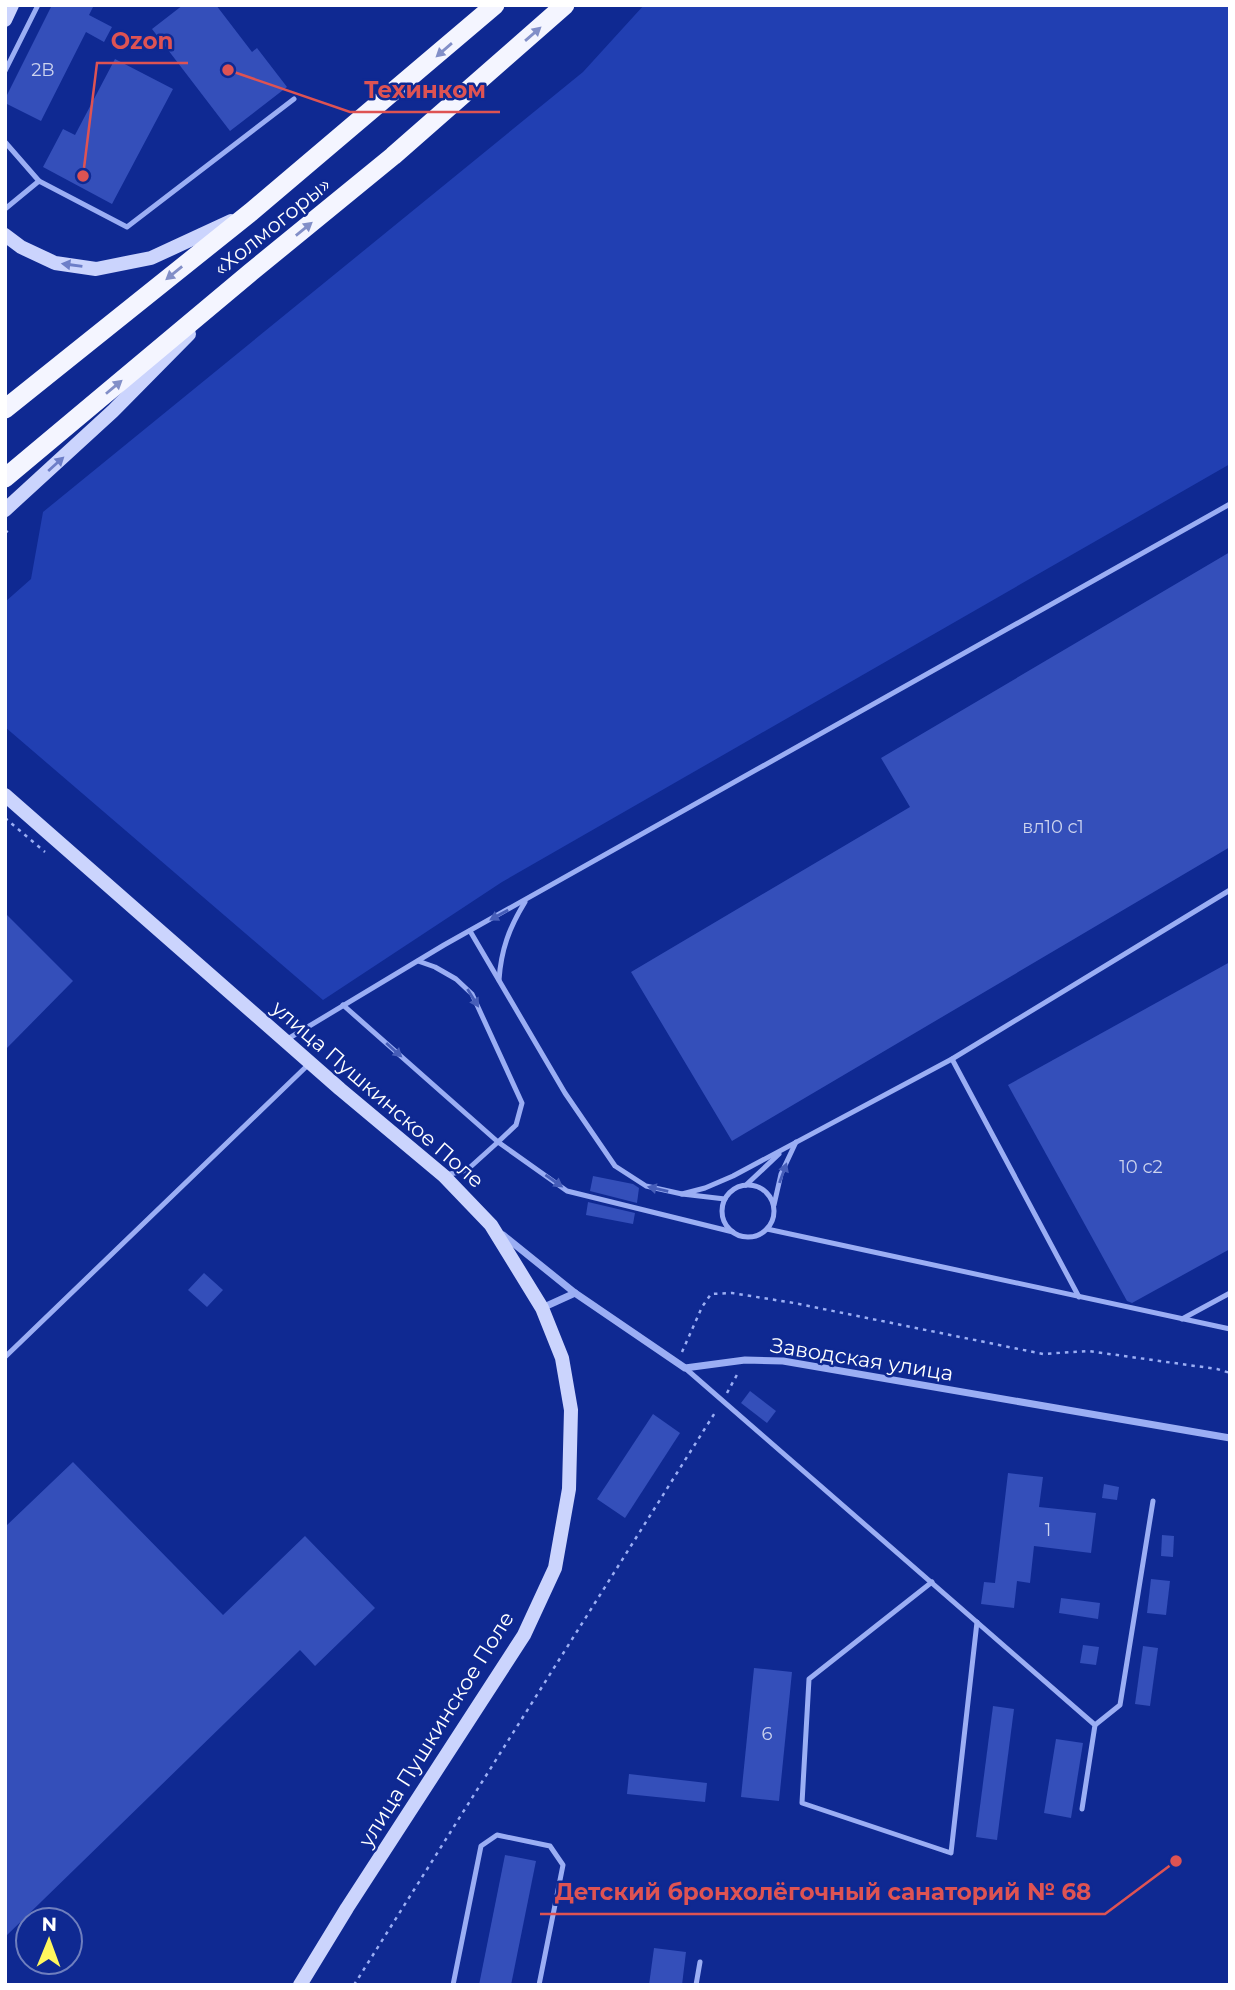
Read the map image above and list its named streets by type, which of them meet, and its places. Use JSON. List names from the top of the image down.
{
  "streets": {
    "highway": ["«Холмогоры»"],
    "main road": ["улица Пушкинское Поле"],
    "street": ["Заводская улица"]
  },
  "places": ["Техинком", "Ozon", "Детский бронхолёгочный санаторий № 68"],
  "house_numbers": [
    "2В",
    "вл10 с1",
    "10 с2",
    "1",
    "6"
  ],
  "north": "top"
}
